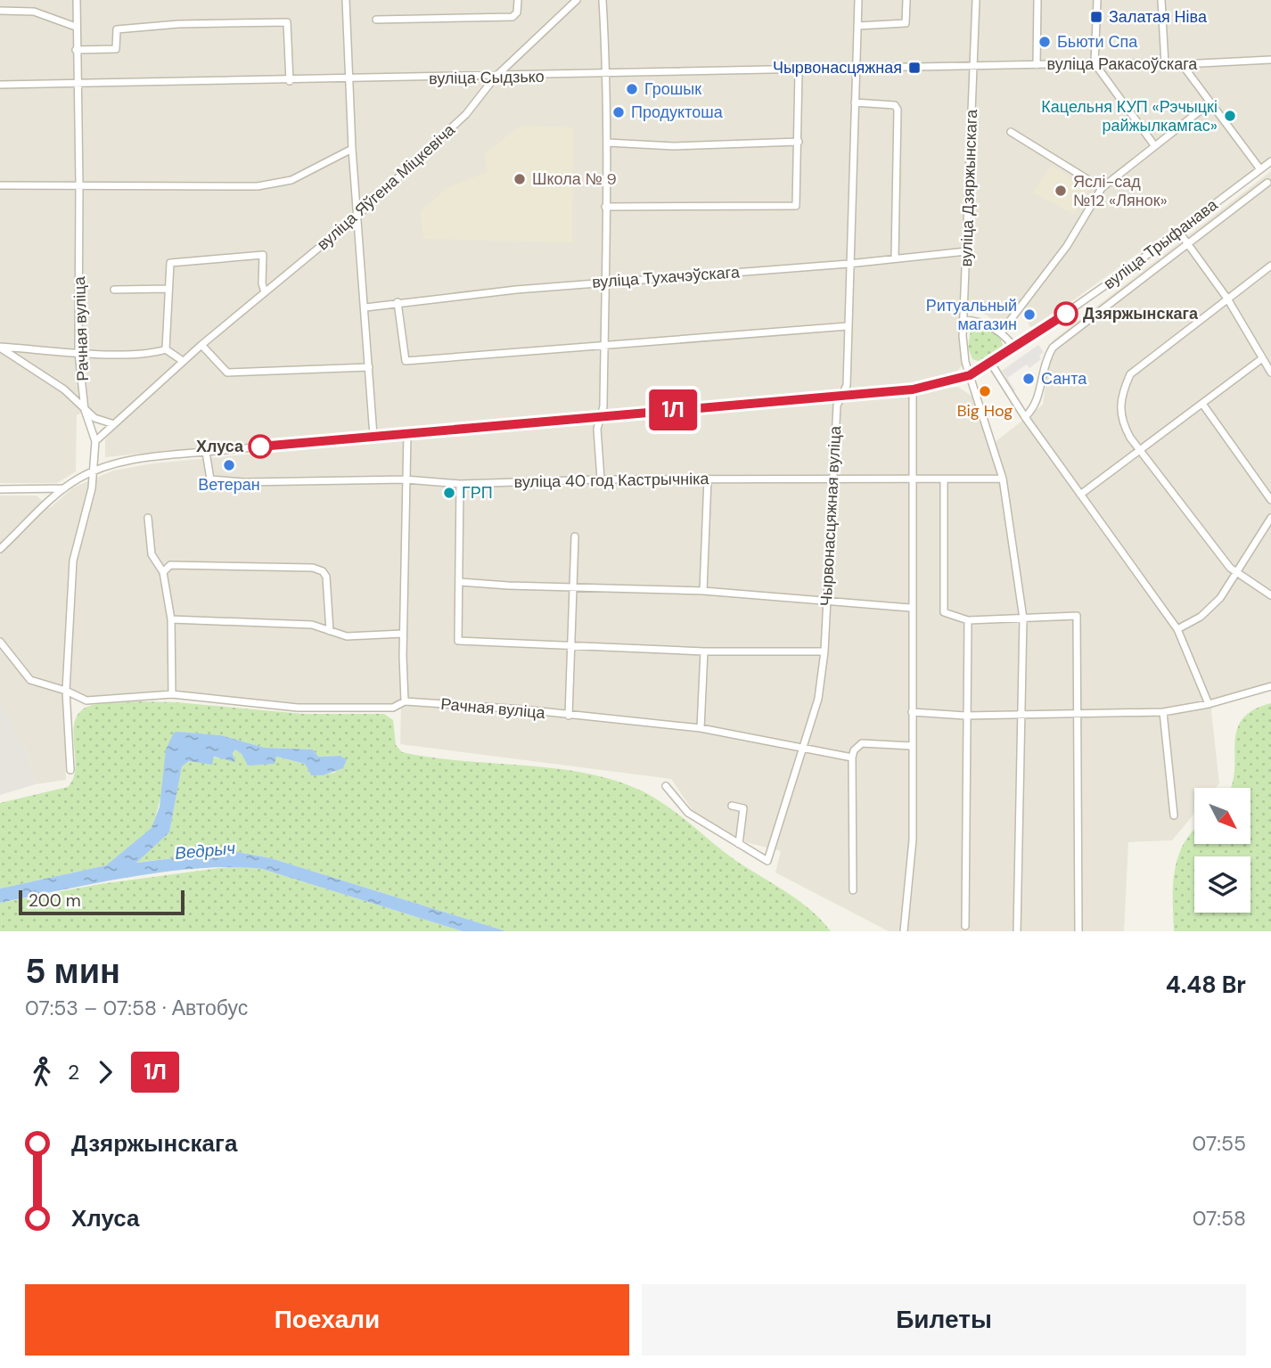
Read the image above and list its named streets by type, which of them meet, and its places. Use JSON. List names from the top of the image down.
{
  "streets": {
    "street": [
      "вуліца Ракасоўскага",
      "вуліца Сыдзько",
      "вуліца Яўгена Міцкевіча",
      "вуліца Дзяржынскага",
      "вуліца Трыфанава",
      "вуліца Тухачэўскага",
      "Рачная вуліца",
      "вуліца 40 год Кастрычніка",
      "Чырвонасцяжная вуліца"
    ]
  },
  "crossings": [
    ["вуліца Ракасоўскага", "вуліца Сыдзько"],
    ["вуліца Ракасоўскага", "вуліца Дзяржынскага"],
    ["вуліца Сыдзько", "вуліца Яўгена Міцкевіча"],
    ["вуліца Сыдзько", "вуліца Дзяржынскага"],
    ["вуліца Сыдзько", "Рачная вуліца"],
    ["вуліца Сыдзько", "Чырвонасцяжная вуліца"],
    ["вуліца Яўгена Міцкевіча", "Рачная вуліца"],
    ["вуліца Дзяржынскага", "вуліца Трыфанава"],
    ["вуліца Дзяржынскага", "вуліца Тухачэўскага"],
    ["вуліца Дзяржынскага", "вуліца 40 год Кастрычніка"],
    ["вуліца Трыфанава", "Рачная вуліца"],
    ["вуліца Трыфанава", "вуліца 40 год Кастрычніка"],
    ["вуліца Трыфанава", "Чырвонасцяжная вуліца"],
    ["вуліца Тухачэўскага", "Чырвонасцяжная вуліца"],
    ["Рачная вуліца", "Чырвонасцяжная вуліца"],
    ["вуліца 40 год Кастрычніка", "Чырвонасцяжная вуліца"]
  ],
  "water": ["Ведрыч"],
  "places": {
    "transit": ["Залатая Ніва", "Чырвонасцяжная"],
    "other": [
      "Бьюти Спа",
      "Грошык",
      "Продуктоша",
      "Кацельня КУП «Рэчыцкі райжылкамгас»",
      "Школа № 9",
      "Яслі-сад №12 «Лянок»",
      "Дзяржынскага",
      "Ритуальный магазин",
      "Санта",
      "Big Hog",
      "Хлуса",
      "Ветеран",
      "ГРП"
    ]
  },
  "lines": ["bus line 1Л"],
  "scale_bar": "200 m",
  "north": "bottom right",
  "page": {
    "on_map": "1Л",
    "scale": "200 m",
    "heading": ["5 мин", "07:53 – 07:58 · Автобус", "4.48 Br"],
    "legs": ["2", "1Л"],
    "list": [
      {
        "name": "Дзяржынскага",
        "value": "07:55"
      },
      {
        "name": "Хлуса",
        "value": "07:58"
      }
    ],
    "buttons": ["Поехали", "Билеты"]
  }
}
